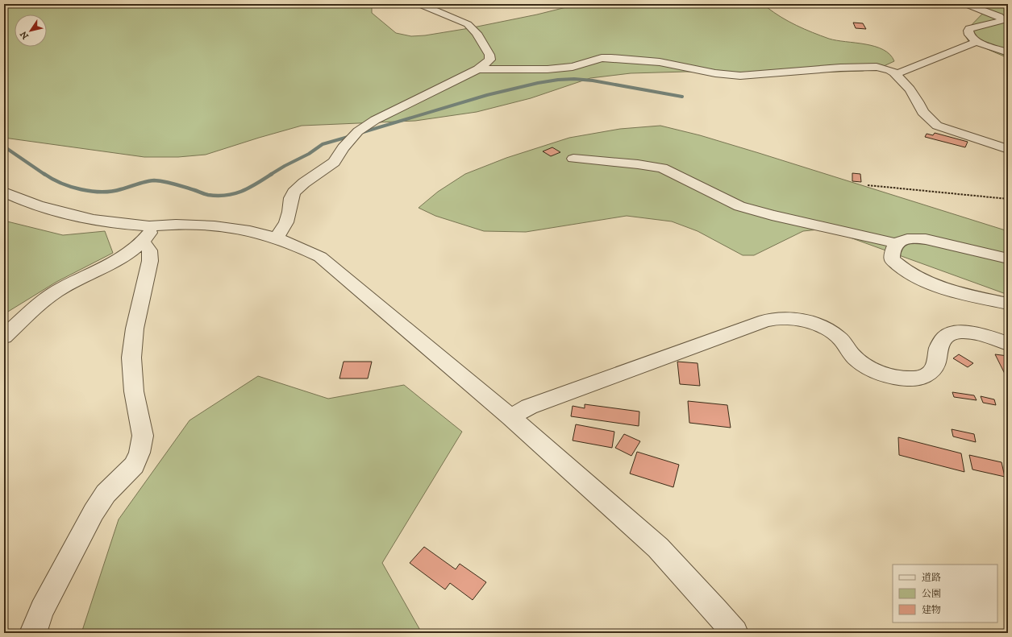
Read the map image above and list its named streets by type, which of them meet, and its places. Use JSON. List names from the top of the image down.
{
  "legend": ["道路", "公園", "建物"],
  "north": "bottom left"
}
